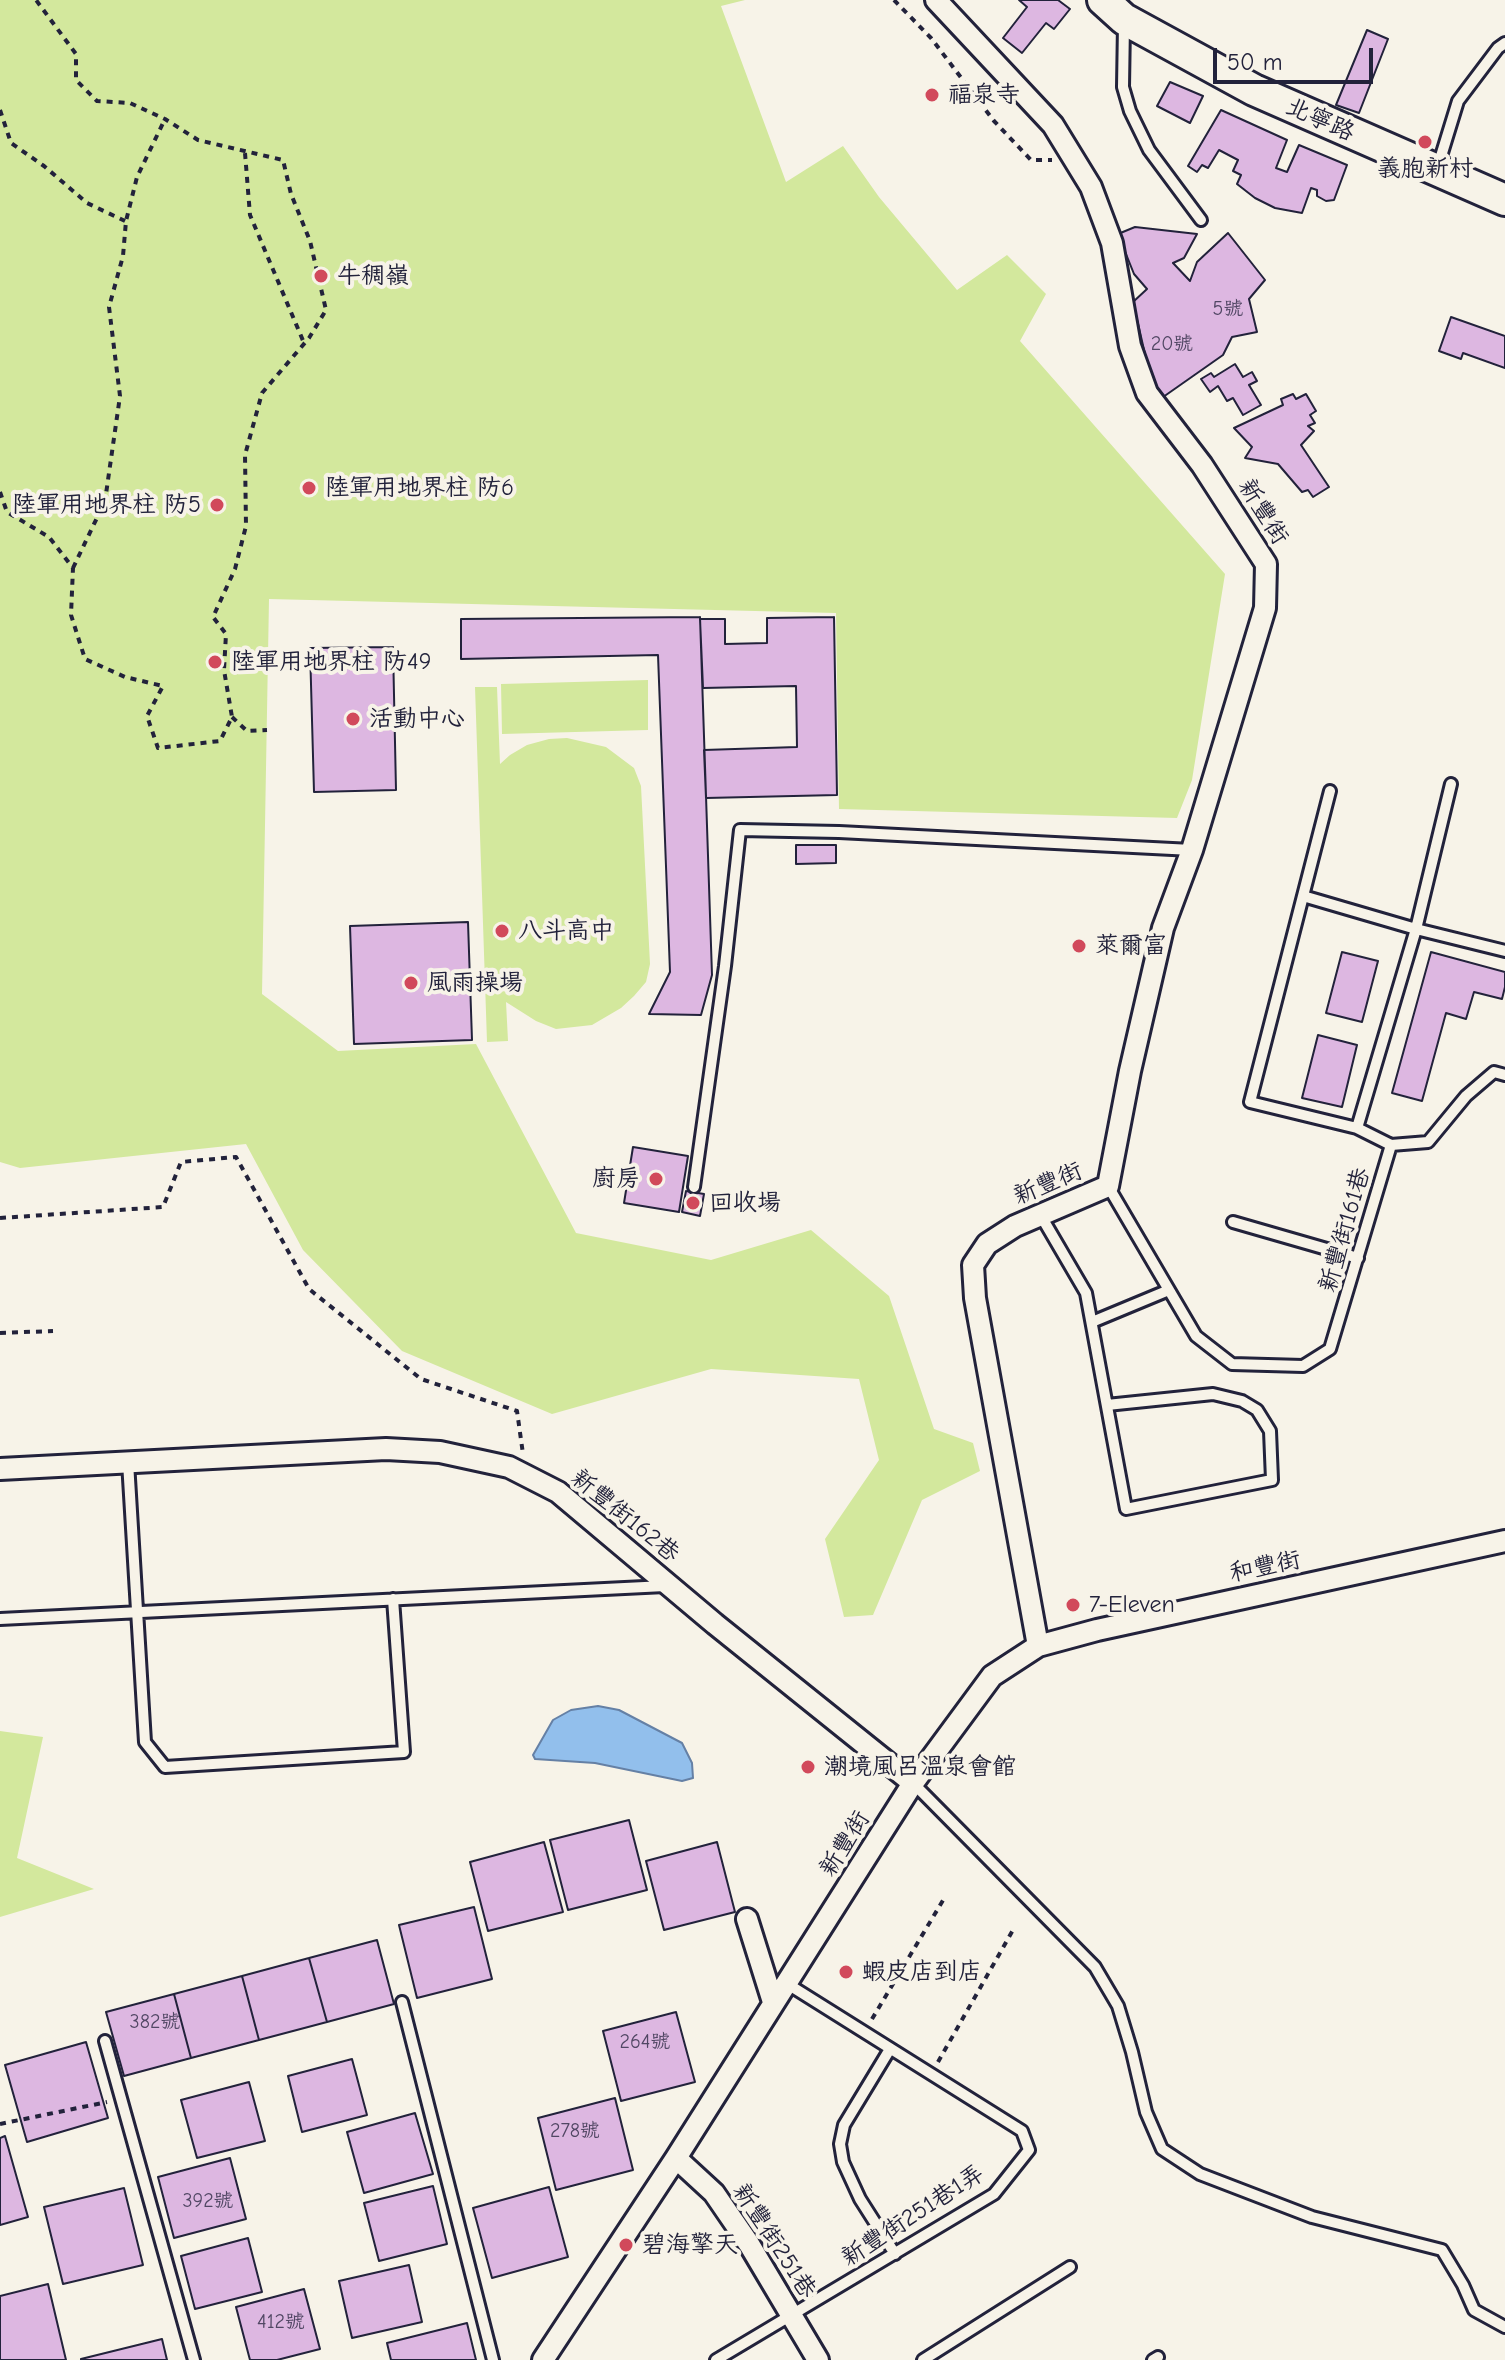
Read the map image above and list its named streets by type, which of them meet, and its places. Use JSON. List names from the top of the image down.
{
  "streets": {
    "main road": ["北寧路"],
    "street": [
      "新豐街",
      "新豐街162巷",
      "和豐街",
      "新豐街251巷"
    ],
    "lane": ["新豐街161巷", "新豐街251巷1弄"]
  },
  "crossings": [
    ["新豐街", "新豐街161巷"],
    ["新豐街", "新豐街162巷"],
    ["新豐街", "和豐街"],
    ["新豐街", "新豐街251巷"],
    ["新豐街251巷1弄", "新豐街251巷"]
  ],
  "places": [
    "福泉寺",
    "義胞新村",
    "牛稠嶺",
    "陸軍用地界柱 防6",
    "陸軍用地界柱 防5",
    "陸軍用地界柱 防49",
    "活動中心",
    "八斗高中",
    "萊爾富",
    "風雨操場",
    "廚房",
    "回收場",
    "7-Eleven",
    "潮境風呂溫泉會館",
    "蝦皮店到店",
    "碧海擎天"
  ],
  "house_numbers": [
    "5號",
    "20號",
    "382號",
    "264號",
    "278號",
    "392號",
    "412號"
  ],
  "scale_bar": "50 m"
}
